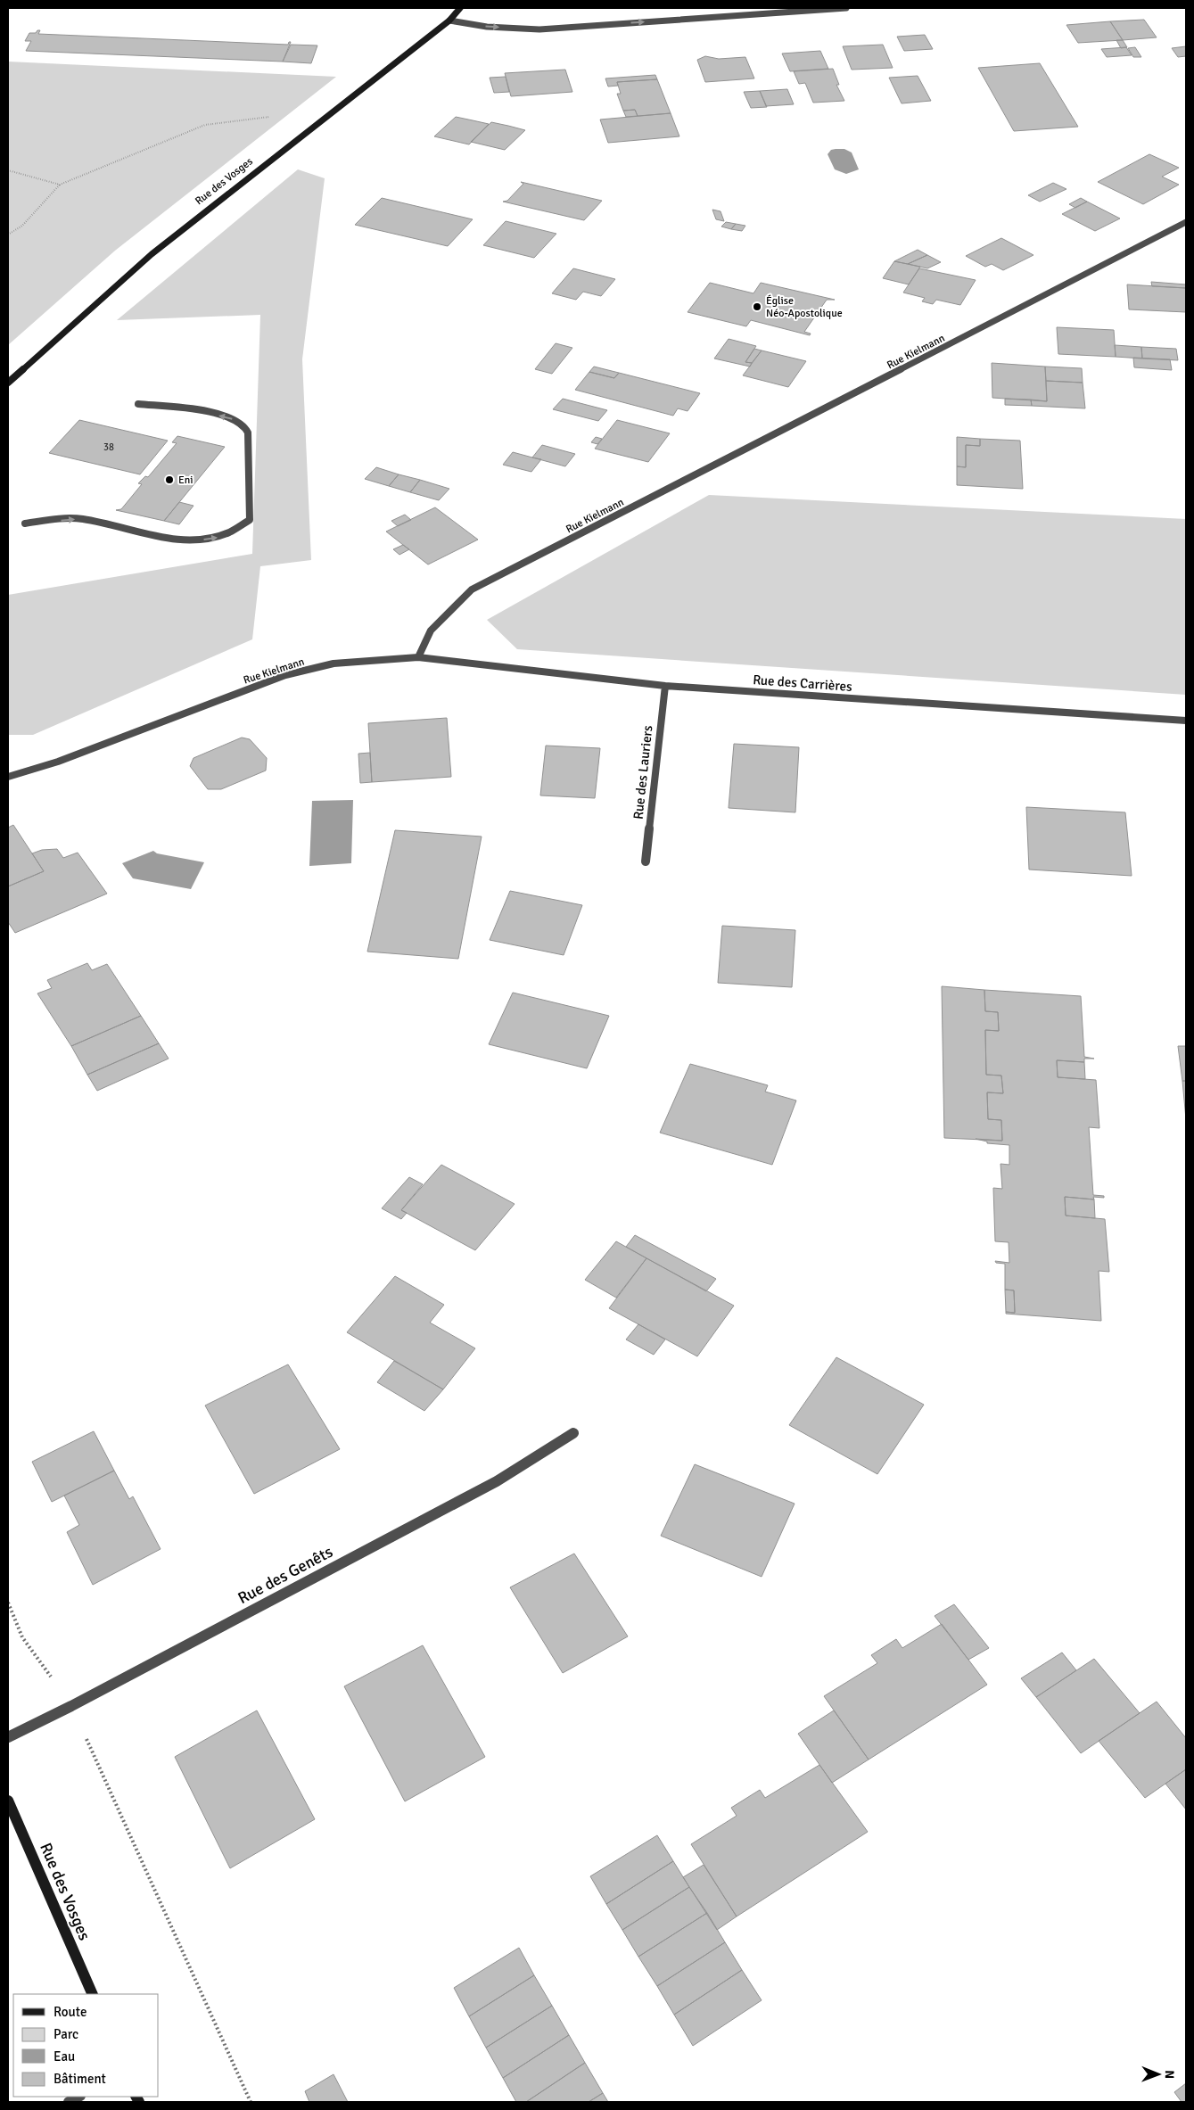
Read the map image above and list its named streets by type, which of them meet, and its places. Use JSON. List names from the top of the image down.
{
  "streets": {
    "main road": ["Rue des Vosges"],
    "street": [
      "Rue Kielmann",
      "Rue des Carrières",
      "Rue des Lauriers",
      "Rue des Genêts"
    ]
  },
  "crossings": [
    ["Rue Kielmann", "Rue des Carrières"],
    ["Rue des Carrières", "Rue des Lauriers"]
  ],
  "places": ["Église Néo-Apostolique", "Eni"],
  "house_numbers": ["38"],
  "legend": [
    "Route",
    "Parc",
    "Eau",
    "Bâtiment"
  ],
  "north": "right"
}
